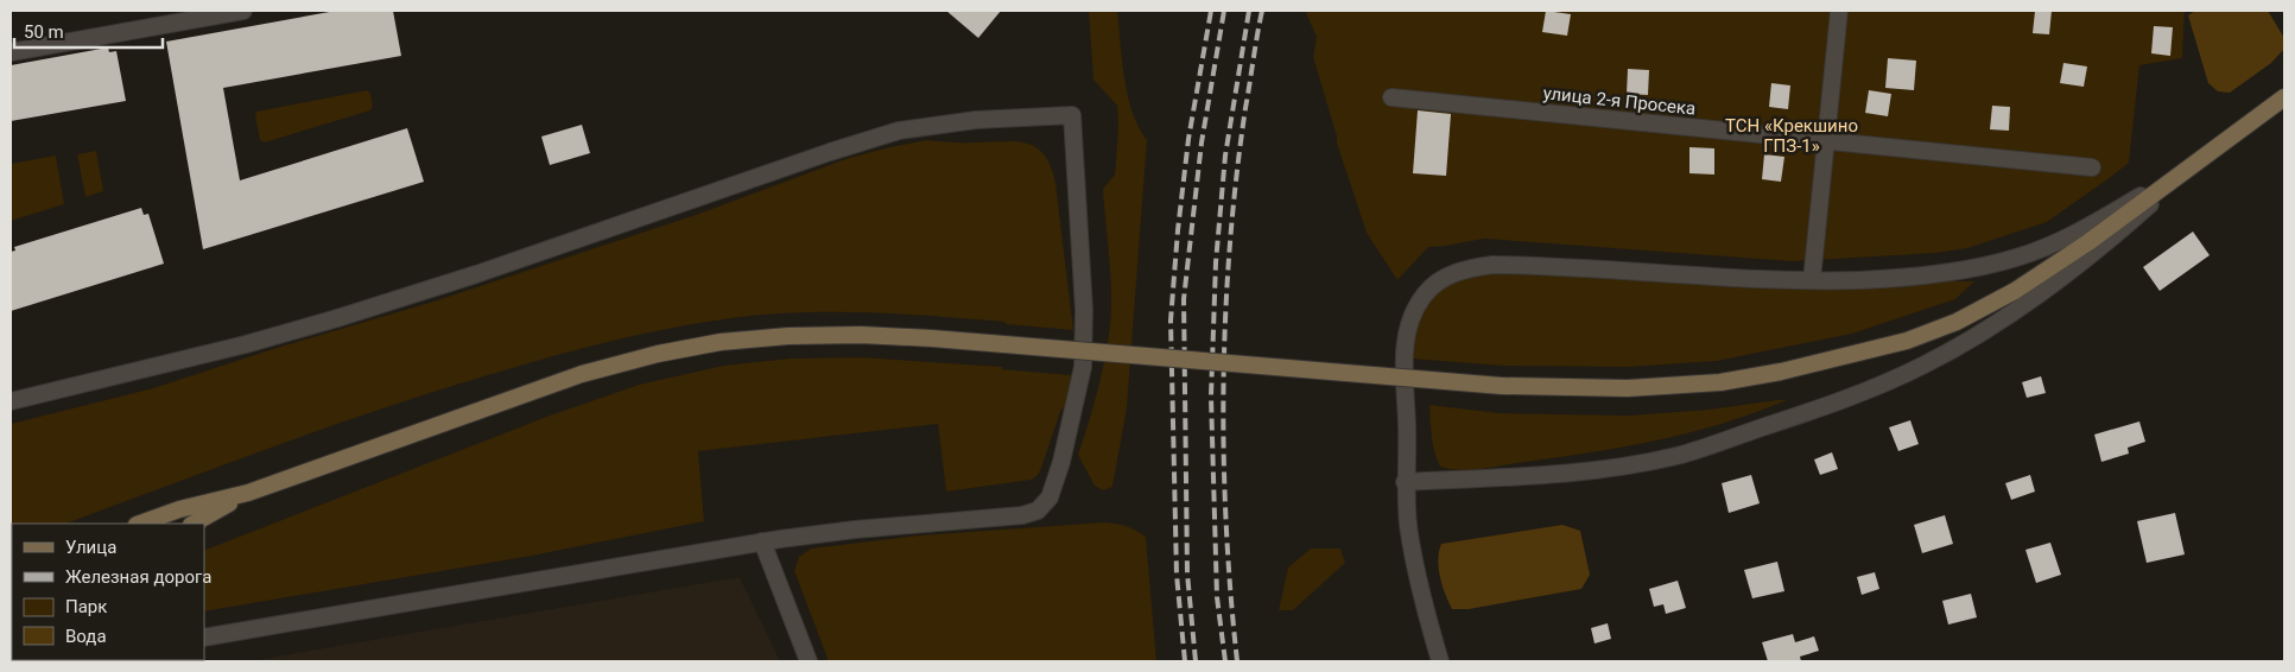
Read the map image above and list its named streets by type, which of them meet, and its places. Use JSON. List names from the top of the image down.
{
  "streets": {
    "street": ["улица 2-я Просека"]
  },
  "parks": ["ТСН «Крекшино ГПЗ-1»"],
  "legend": [
    "Улица",
    "Железная дорога",
    "Парк",
    "Вода"
  ],
  "scale_bar": "50 m"
}
